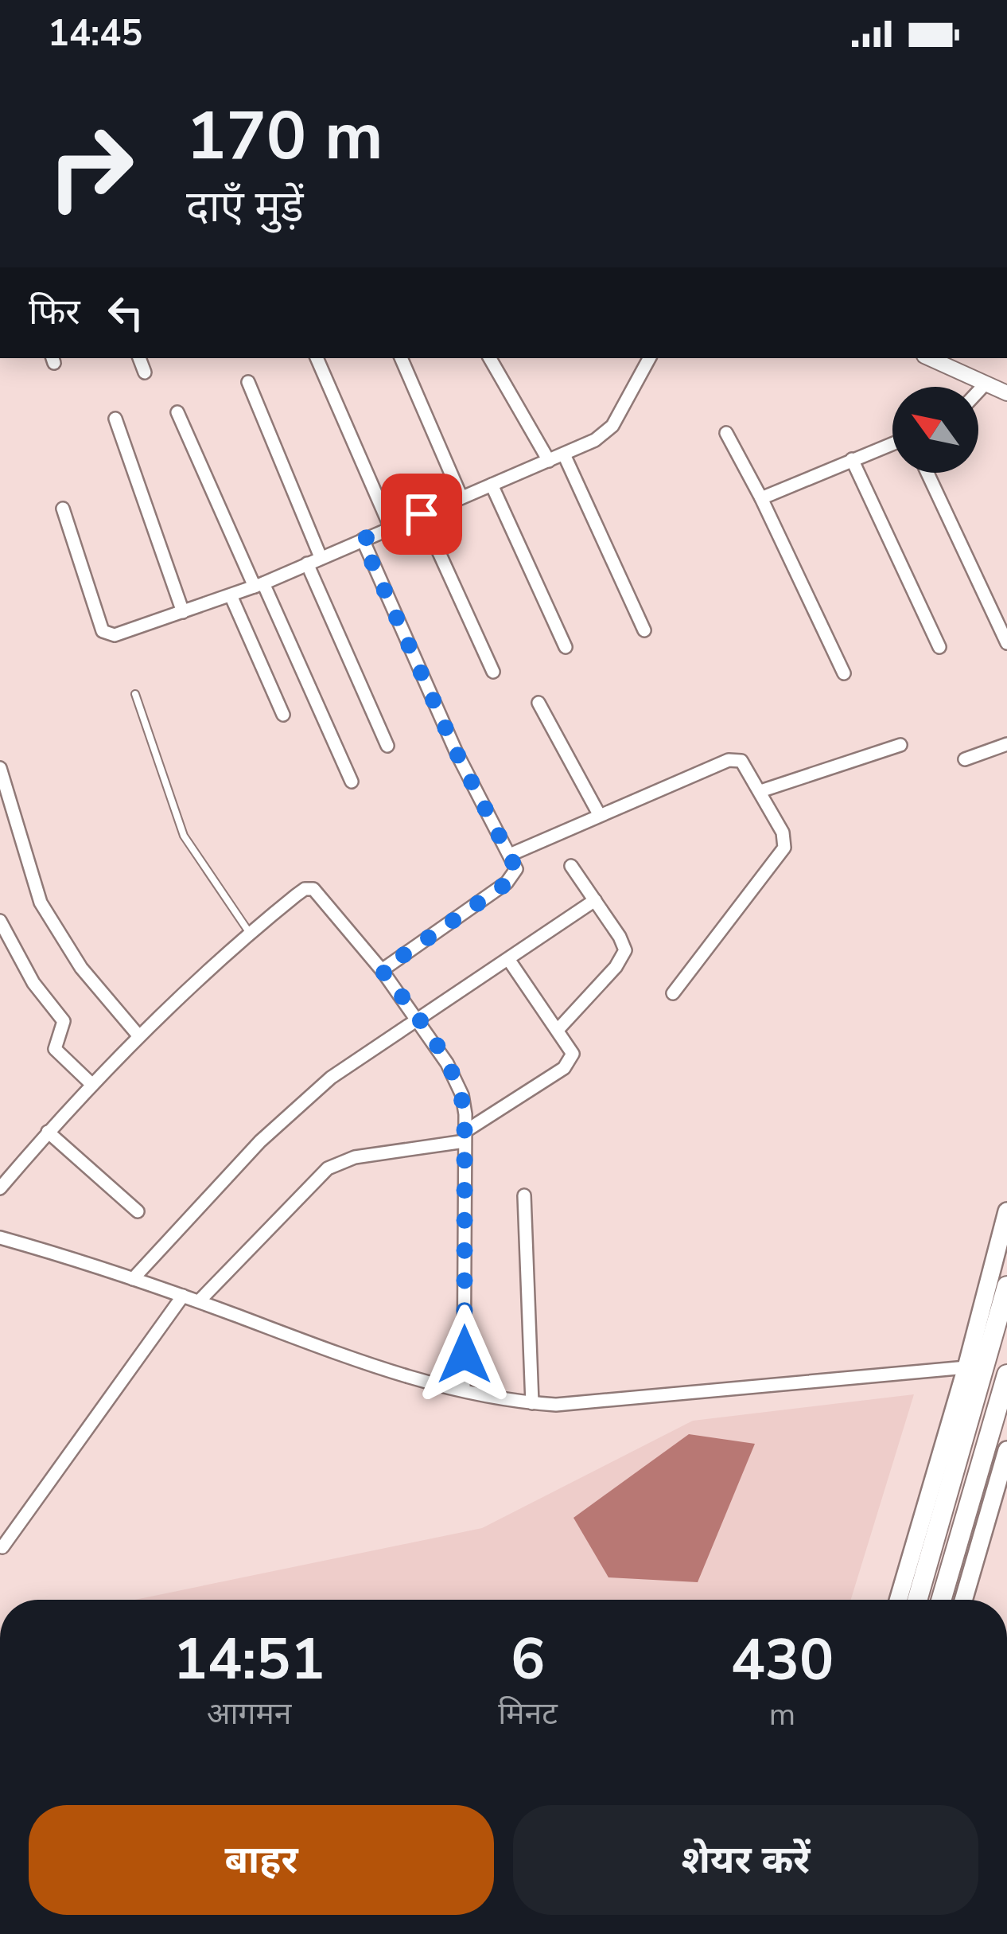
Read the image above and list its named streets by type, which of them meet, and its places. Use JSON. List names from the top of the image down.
{
  "north": "top left",
  "page": {
    "status": "14:45",
    "turn": ["170 m", "दाएँ मुड़ें"],
    "then": "फिर",
    "eta": [
      "14:51",
      "आगमन",
      "6",
      "मिनट",
      "430",
      "m"
    ],
    "buttons": ["बाहर", "शेयर करें"]
  }
}
